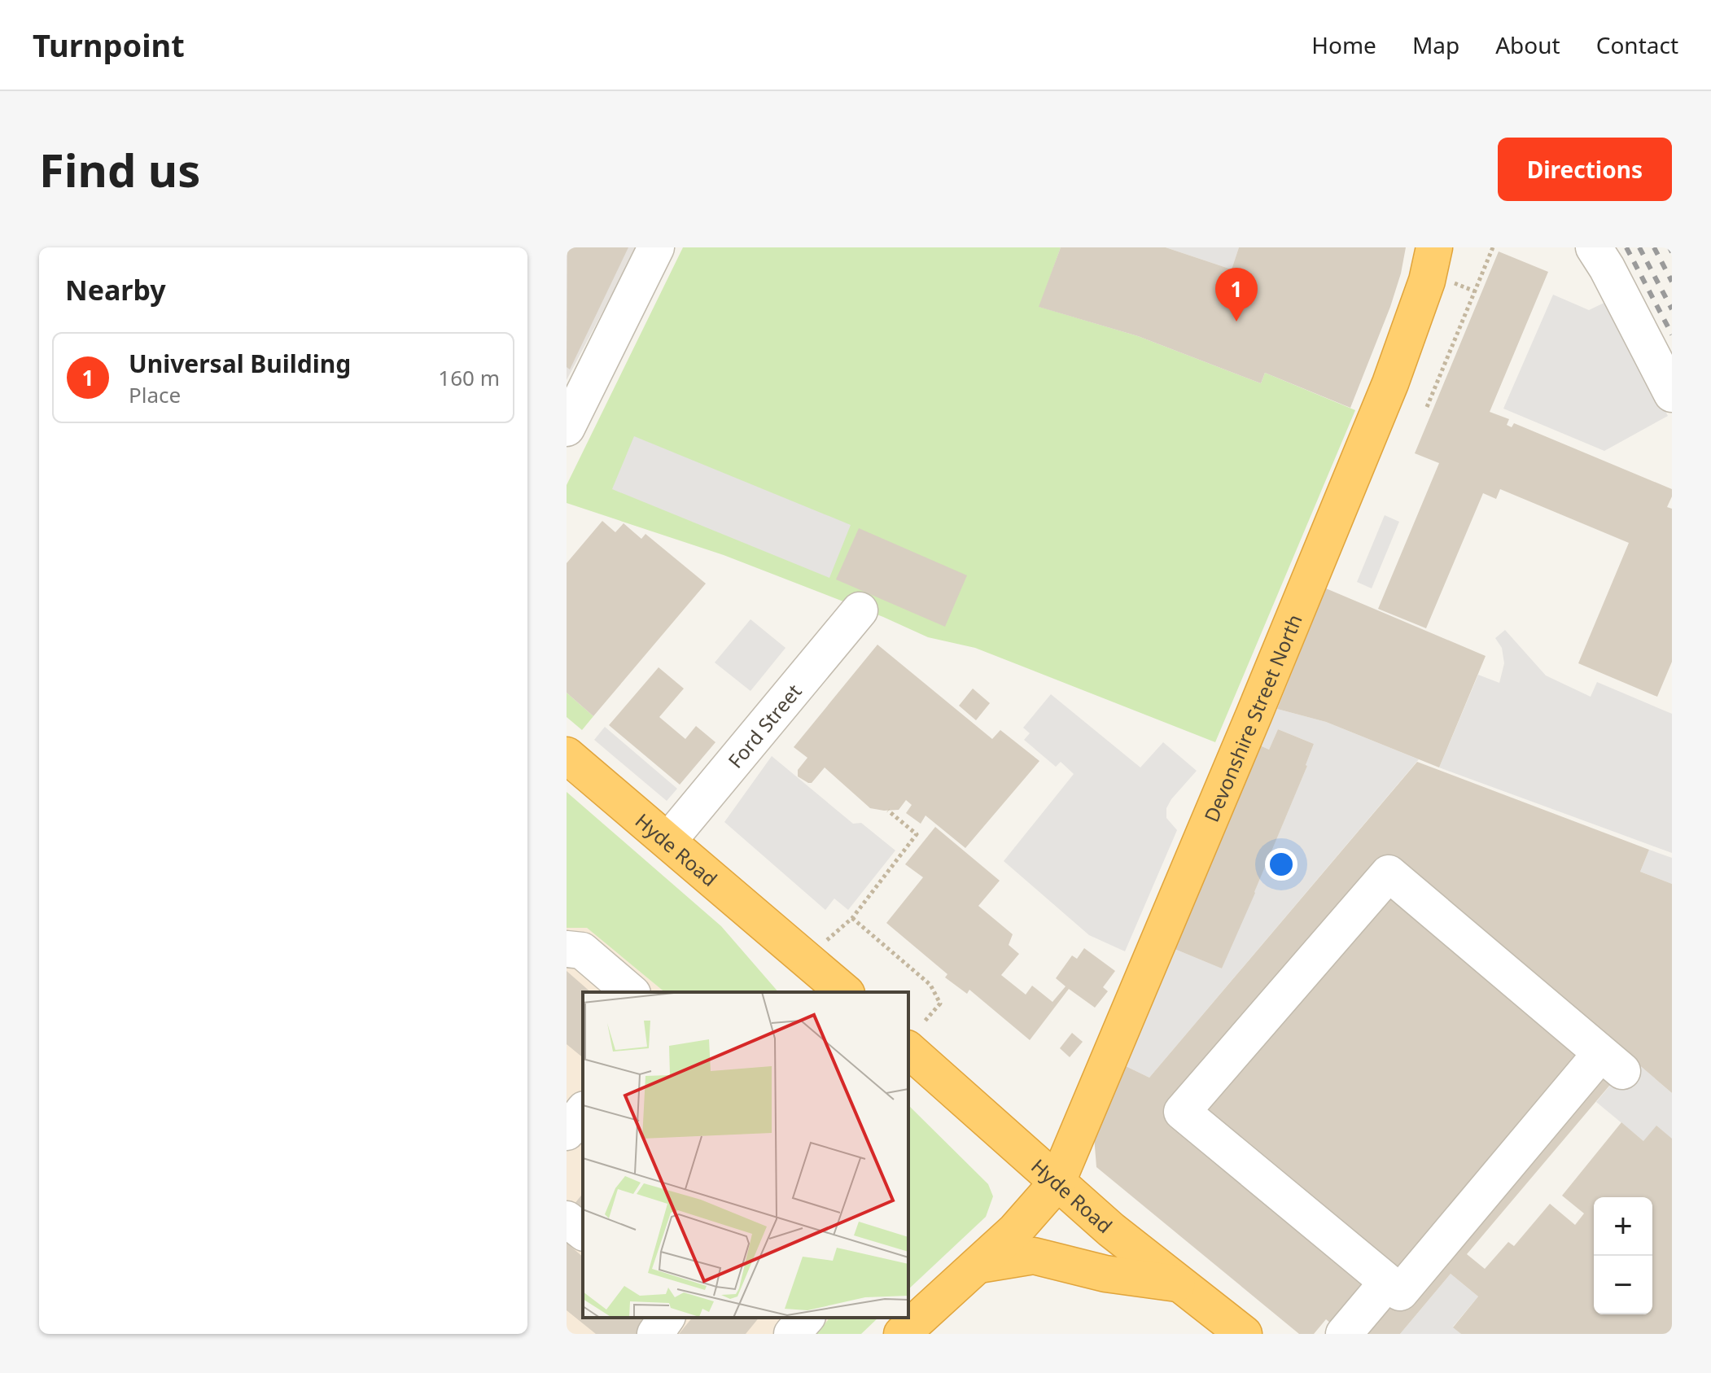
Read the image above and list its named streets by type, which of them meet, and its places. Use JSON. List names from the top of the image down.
{
  "streets": {
    "highway": ["Devonshire Street North", "Hyde Road"],
    "street": ["Ford Street"]
  },
  "crossings": [
    ["Devonshire Street North", "Hyde Road"],
    ["Ford Street", "Hyde Road"]
  ],
  "page": {
    "header": "Turnpoint",
    "nav": [
      "Home",
      "Map",
      "About",
      "Contact"
    ],
    "buttons": "Directions",
    "title": "Find us",
    "heading": "Nearby",
    "pins": "1",
    "list": [
      {
        "mark": "1",
        "name": "Universal Building",
        "note": "Place",
        "value": "160 m"
      }
    ],
    "map_buttons": ["+", "−"]
  }
}
